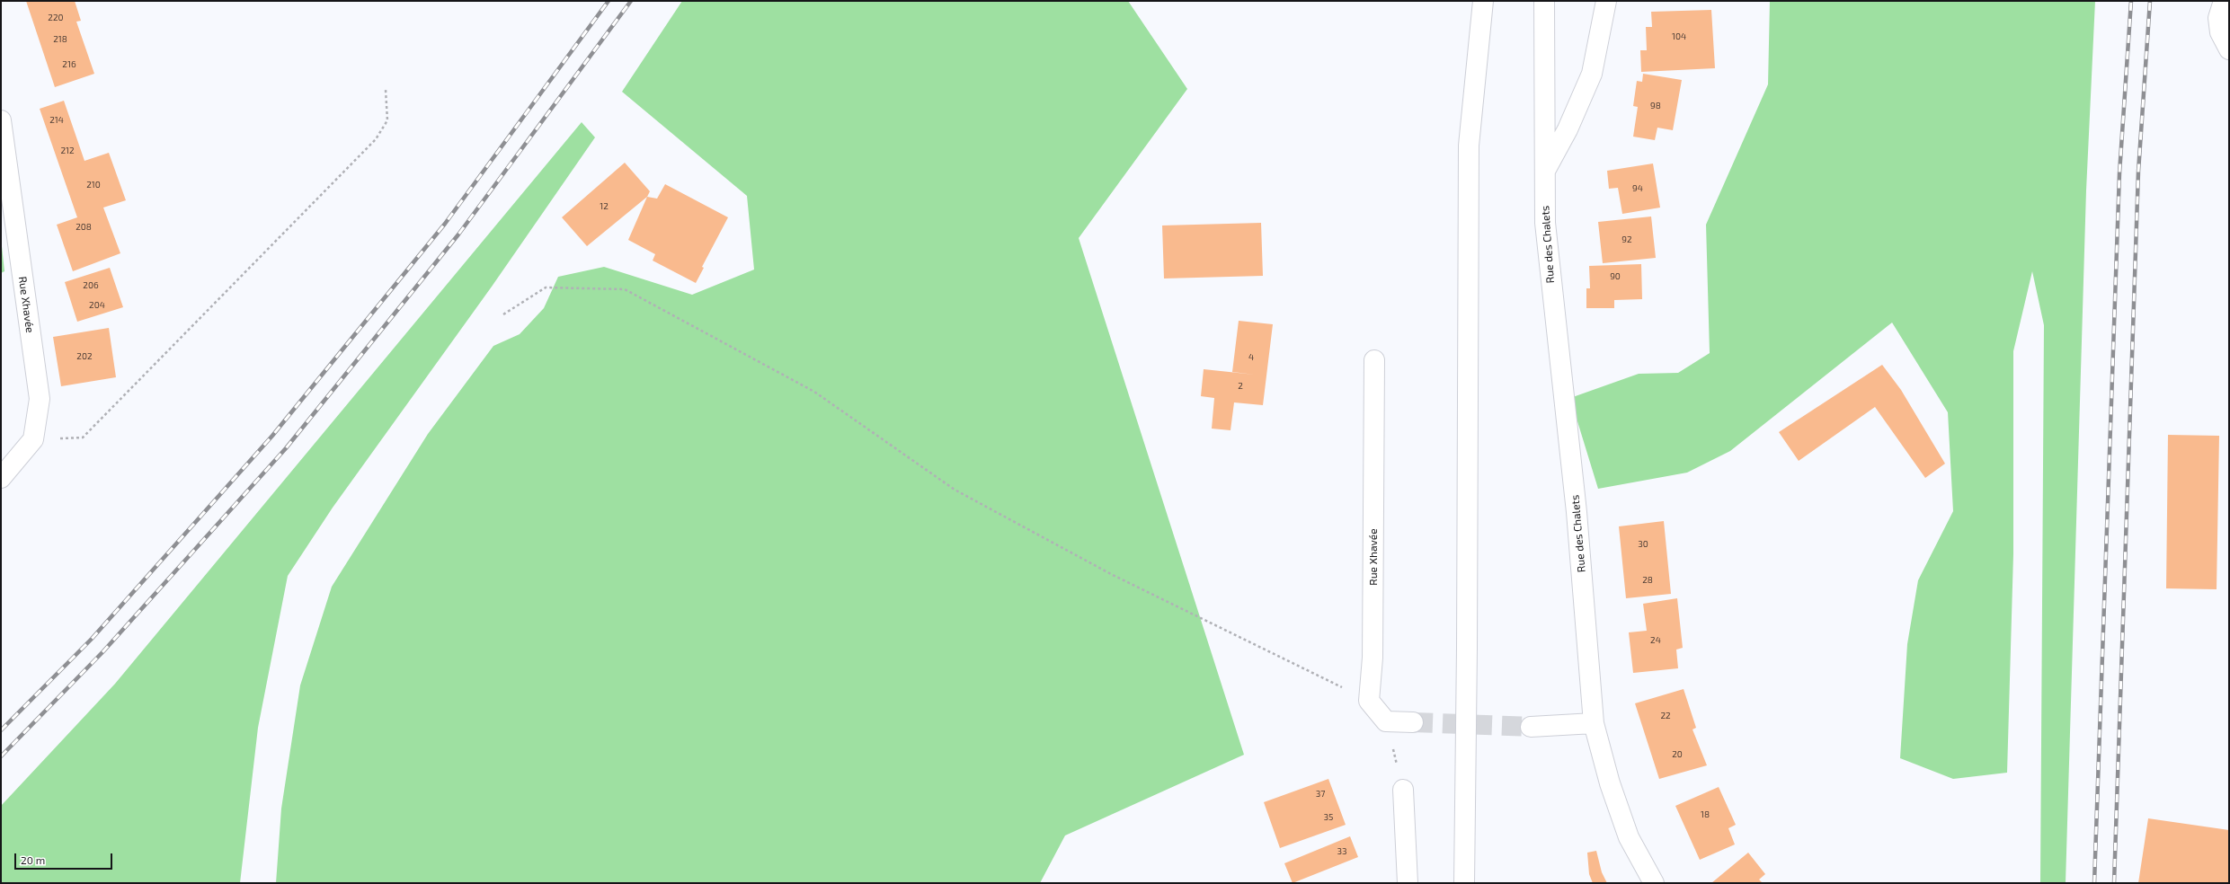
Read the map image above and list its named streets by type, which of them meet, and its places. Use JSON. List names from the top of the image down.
{
  "streets": {
    "street": ["Rue des Chalets", "Rue Xhavée"]
  },
  "house_numbers": [
    "220",
    "104",
    "218",
    "216",
    "98",
    "214",
    "212",
    "210",
    "94",
    "12",
    "208",
    "92",
    "90",
    "206",
    "204",
    "202",
    "4",
    "2",
    "30",
    "28",
    "24",
    "22",
    "20",
    "37",
    "18",
    "35",
    "33"
  ],
  "scale_bar": "20 m"
}
